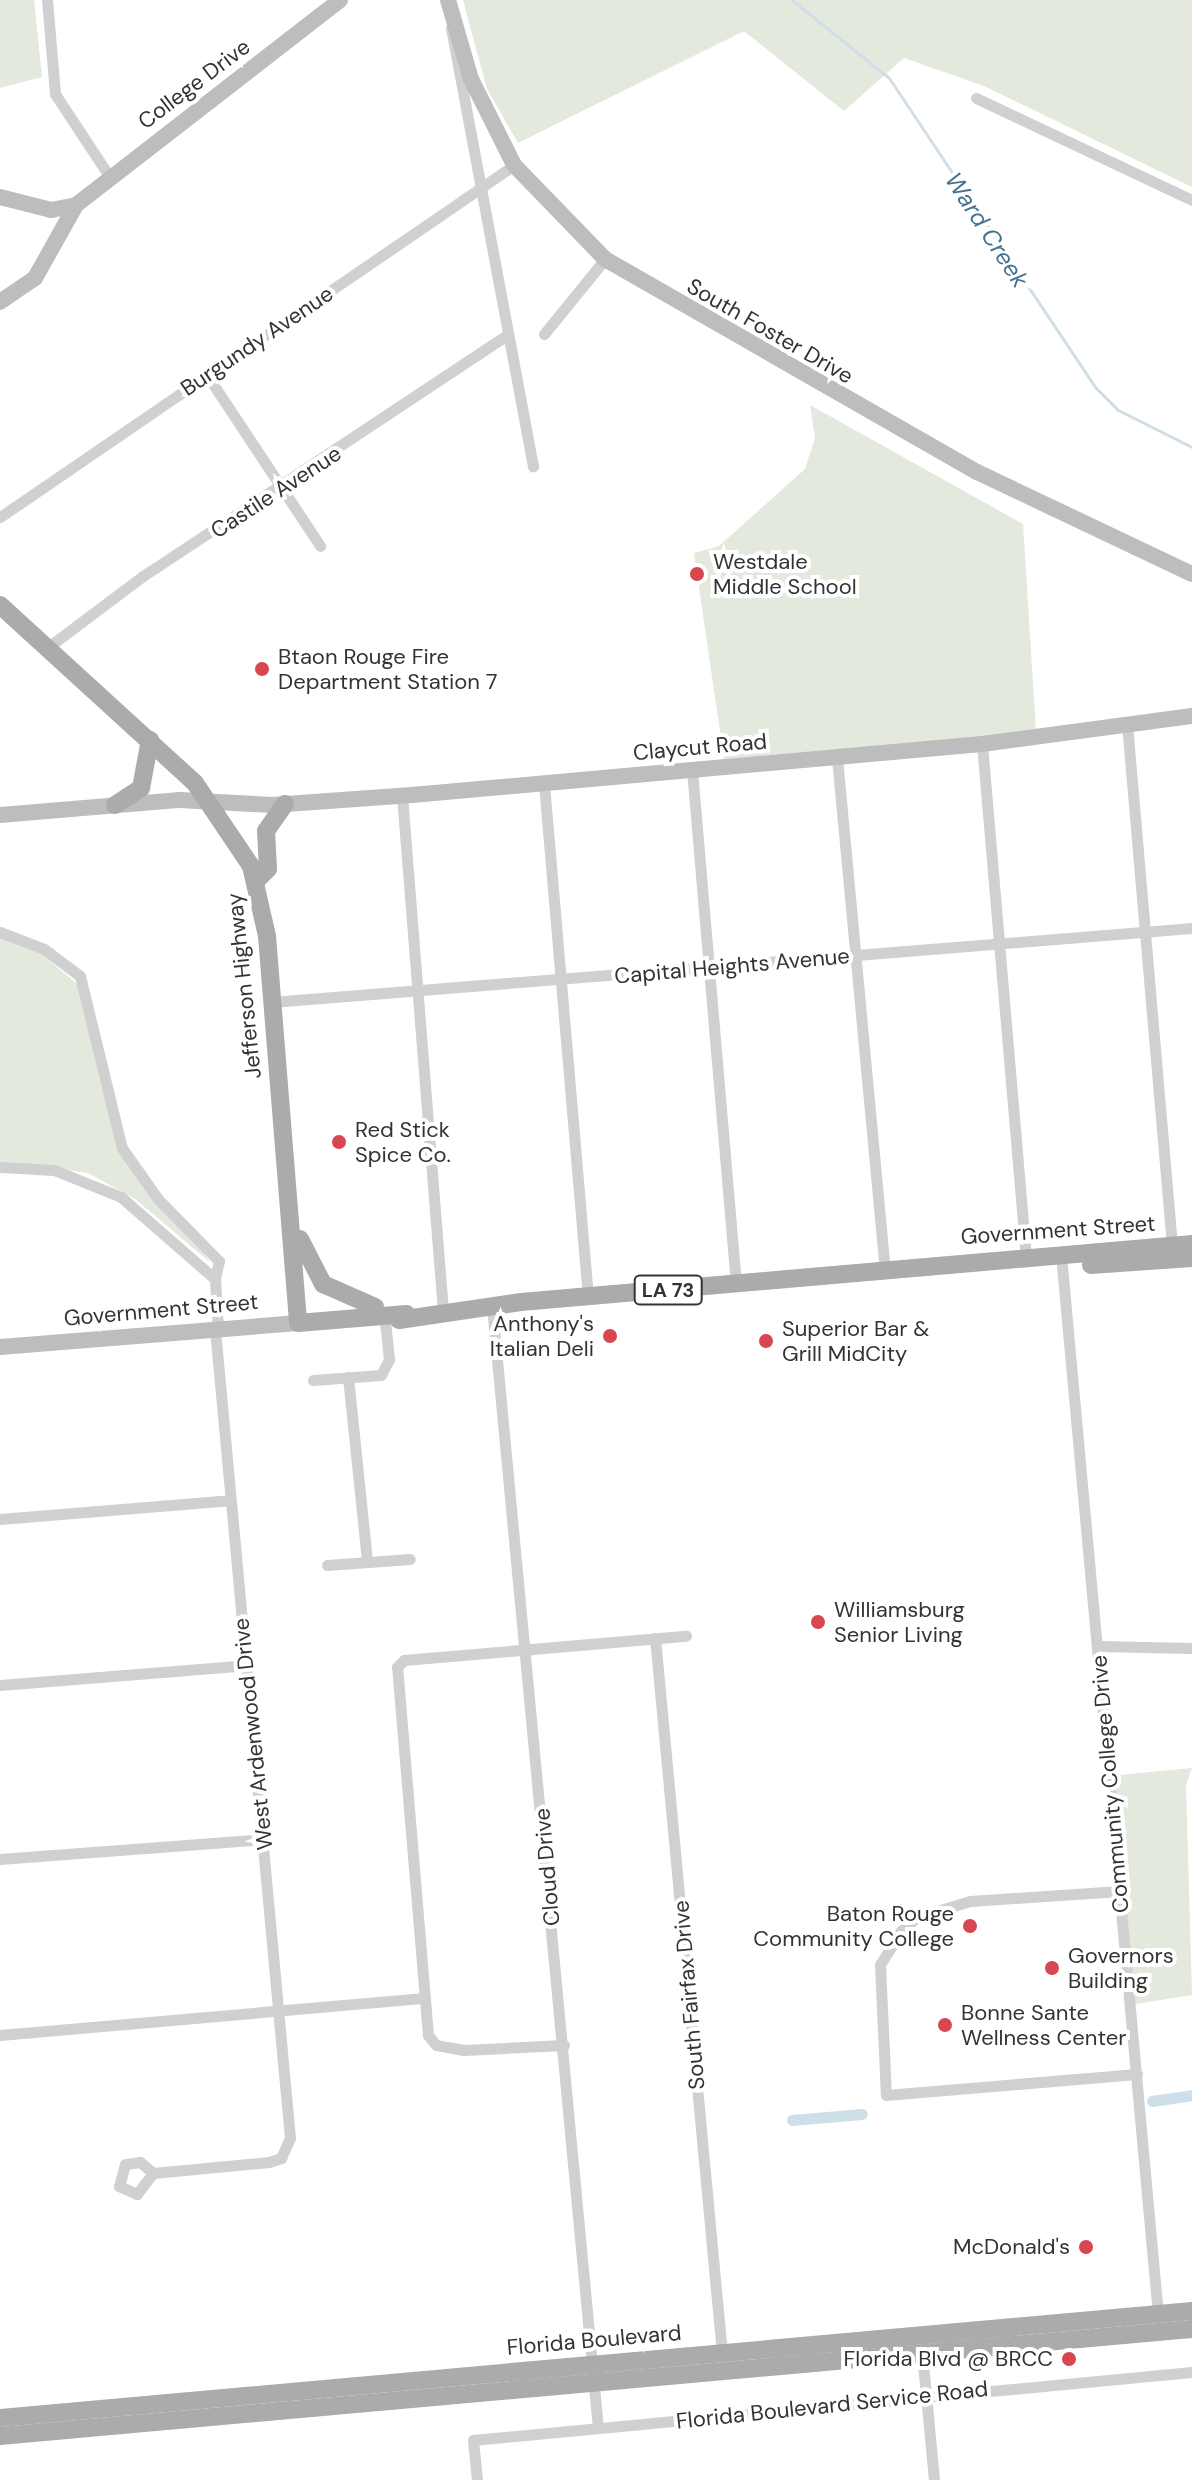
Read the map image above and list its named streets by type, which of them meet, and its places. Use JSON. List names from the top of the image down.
{
  "streets": {
    "main road": [
      "Jefferson Highway",
      "Government Street",
      "LA 73",
      "Florida Boulevard"
    ],
    "street": [
      "College Drive",
      "South Foster Drive",
      "Burgundy Avenue",
      "Castile Avenue",
      "Claycut Road",
      "Capital Heights Avenue",
      "West Ardenwood Drive",
      "Community College Drive",
      "Cloud Drive",
      "South Fairfax Drive",
      "Florida Boulevard Service Road"
    ]
  },
  "crossings": [
    ["South Foster Drive", "Burgundy Avenue"],
    ["Castile Avenue", "Jefferson Highway"],
    ["Claycut Road", "Jefferson Highway"],
    ["Capital Heights Avenue", "Jefferson Highway"],
    ["Jefferson Highway", "Government Street"],
    ["Government Street", "West Ardenwood Drive"],
    ["Government Street", "Community College Drive"],
    ["Government Street", "Cloud Drive"],
    ["Community College Drive", "Florida Boulevard"],
    ["Cloud Drive", "Florida Boulevard"],
    ["Cloud Drive", "Florida Boulevard Service Road"],
    ["South Fairfax Drive", "Florida Boulevard"]
  ],
  "water": ["Ward Creek"],
  "places": [
    "Westdale Middle School",
    "Btaon Rouge Fire Department Station 7",
    "Red Stick Spice Co.",
    "Anthony's Italian Deli",
    "Superior Bar & Grill MidCity",
    "Williamsburg Senior Living",
    "Baton Rouge Community College",
    "Governors Building",
    "Bonne Sante Wellness Center",
    "McDonald's",
    "Florida Blvd @ BRCC"
  ]
}
